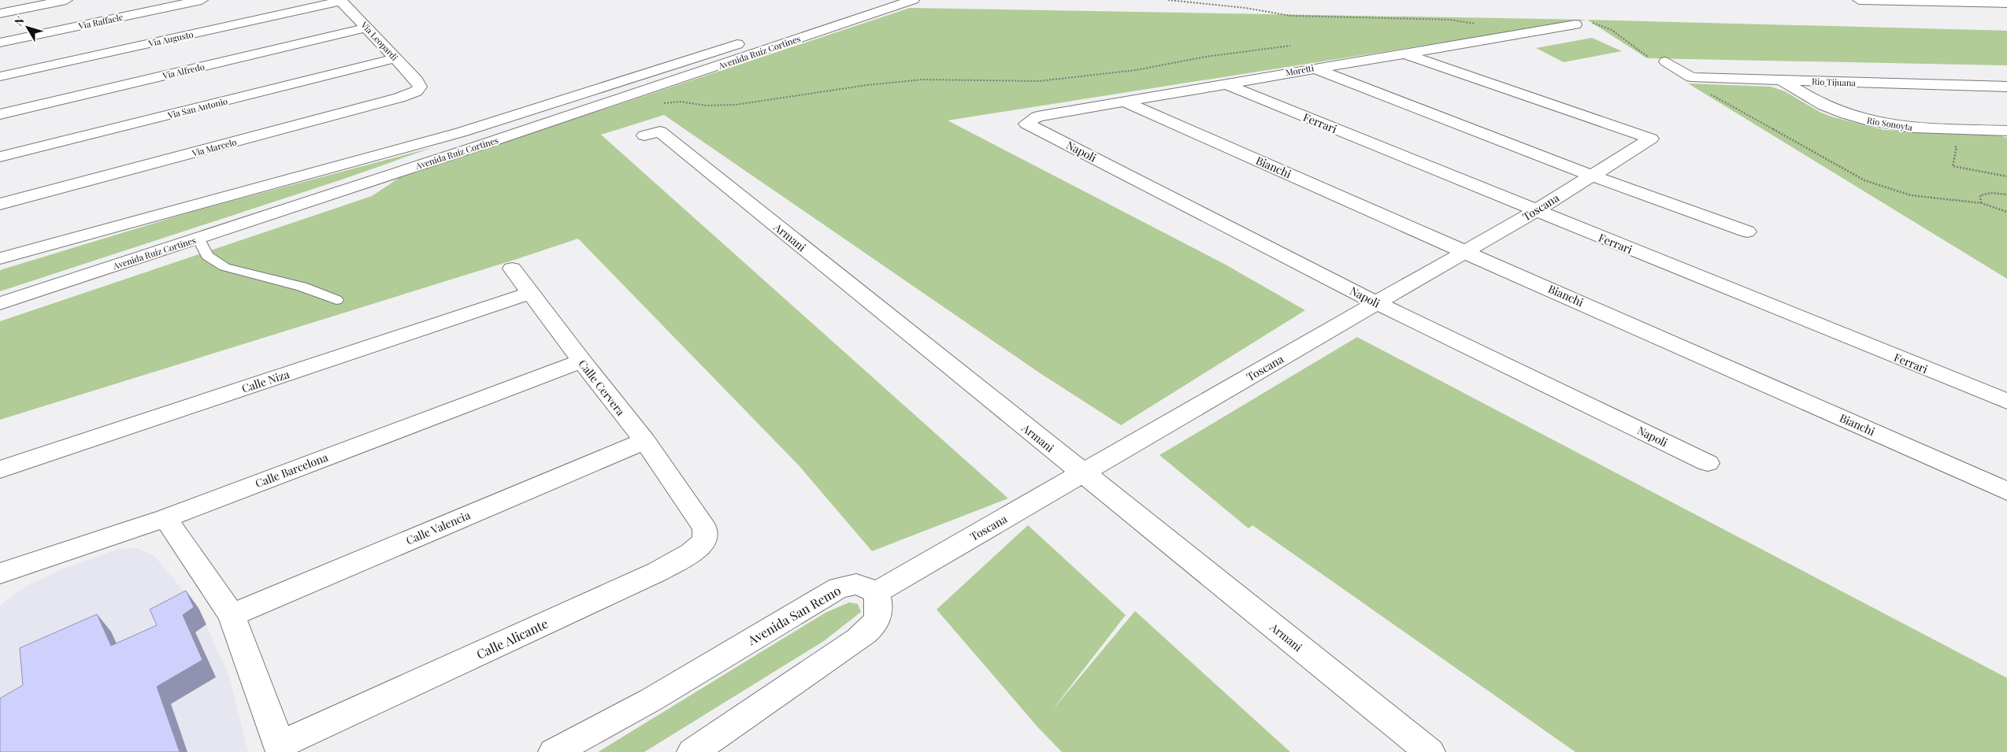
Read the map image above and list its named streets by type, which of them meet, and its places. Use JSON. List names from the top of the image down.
{
  "streets": {
    "main road": [
      "Via Raffaele",
      "Via Augusto",
      "Via Leopardi",
      "Avenida Ruíz Cortines",
      "Moretti",
      "Via Alfredo",
      "Rio Tijuana",
      "Via San Antonio",
      "Ferrari",
      "Rio Sonoyta",
      "Via Marcelo",
      "Napoli",
      "Bianchi",
      "Toscana",
      "Armani",
      "Calle Niza",
      "Calle Cervera",
      "Calle Barcelona",
      "Calle Valencia",
      "Avenida San Remo",
      "Calle Alicante"
    ]
  },
  "crossings": [
    ["Via Augusto", "Via Leopardi"],
    ["Via Leopardi", "Via Alfredo"],
    ["Via Leopardi", "Via San Antonio"],
    ["Via Leopardi", "Via Marcelo"],
    ["Moretti", "Ferrari"],
    ["Moretti", "Napoli"],
    ["Moretti", "Bianchi"],
    ["Moretti", "Toscana"],
    ["Rio Tijuana", "Rio Sonoyta"],
    ["Ferrari", "Toscana"],
    ["Napoli", "Toscana"],
    ["Bianchi", "Toscana"],
    ["Toscana", "Armani"],
    ["Toscana", "Avenida San Remo"],
    ["Calle Niza", "Calle Cervera"],
    ["Calle Cervera", "Calle Barcelona"],
    ["Calle Cervera", "Calle Valencia"],
    ["Calle Cervera", "Calle Alicante"]
  ],
  "north": "top left"
}
